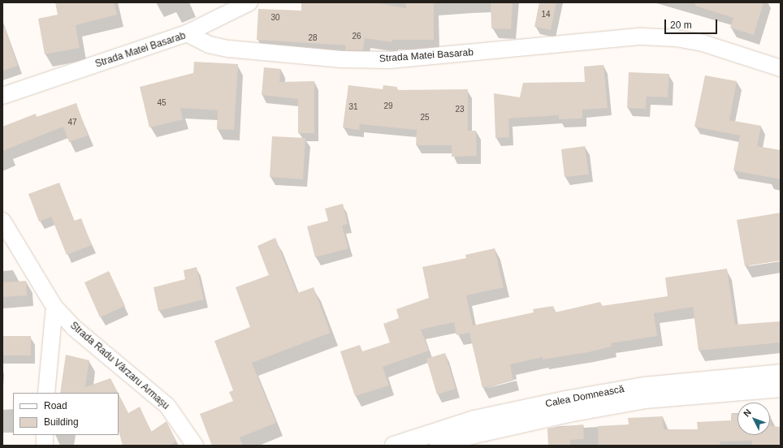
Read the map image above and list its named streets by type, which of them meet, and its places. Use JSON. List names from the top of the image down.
{
  "streets": {
    "main road": ["Calea Domnească"],
    "street": ["Strada Matei Basarab", "Strada Radu Vârzaru Armașu"]
  },
  "house_numbers": [
    "14",
    "30",
    "26",
    "28",
    "45",
    "29",
    "31",
    "23",
    "25",
    "47"
  ],
  "legend": ["Road", "Building"],
  "scale_bar": "20 m",
  "north": "top left"
}
